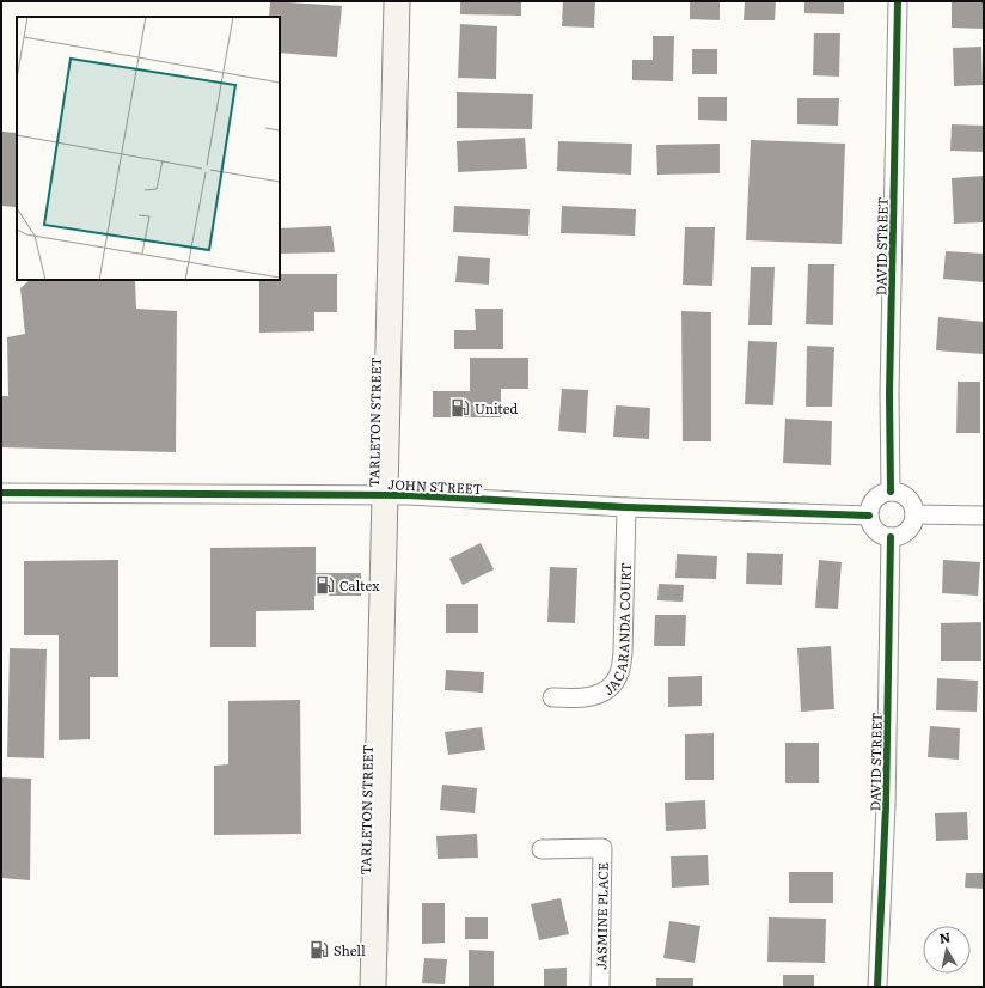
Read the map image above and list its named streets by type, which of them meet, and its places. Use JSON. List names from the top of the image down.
{
  "streets": {
    "main road": ["TARLETON STREET"],
    "street": [
      "DAVID STREET",
      "JOHN STREET",
      "JACARANDA COURT",
      "JASMINE PLACE"
    ]
  },
  "crossings": [
    ["DAVID STREET", "JOHN STREET"],
    ["TARLETON STREET", "JOHN STREET"],
    ["JOHN STREET", "JACARANDA COURT"]
  ],
  "places": {
    "fuel station": ["United", "Caltex", "Shell"]
  },
  "north": "top"
}
